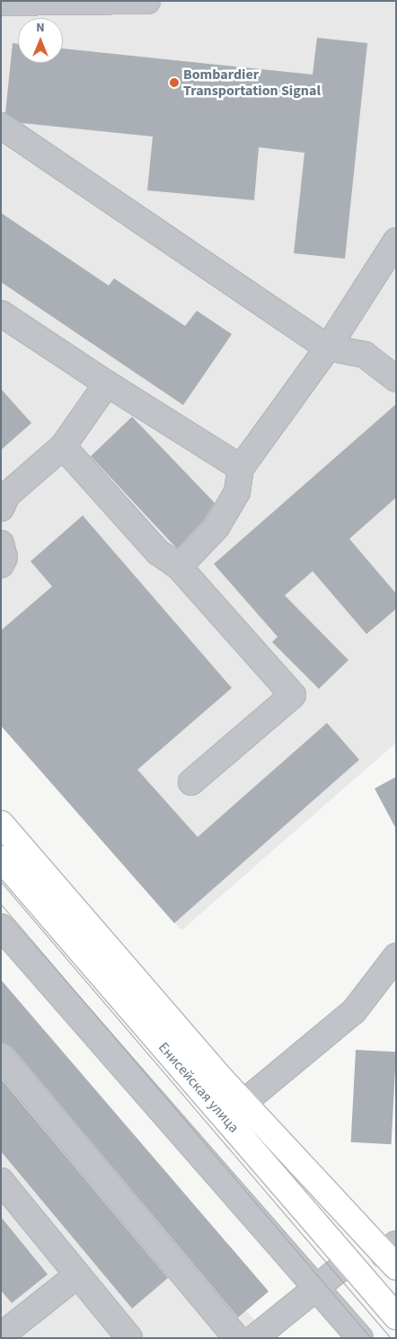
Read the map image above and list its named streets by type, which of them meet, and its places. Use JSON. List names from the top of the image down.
{
  "streets": {
    "main road": ["Енисейская улица"]
  },
  "places": ["Bombardier Transportation Signal"],
  "north": "top"
}
